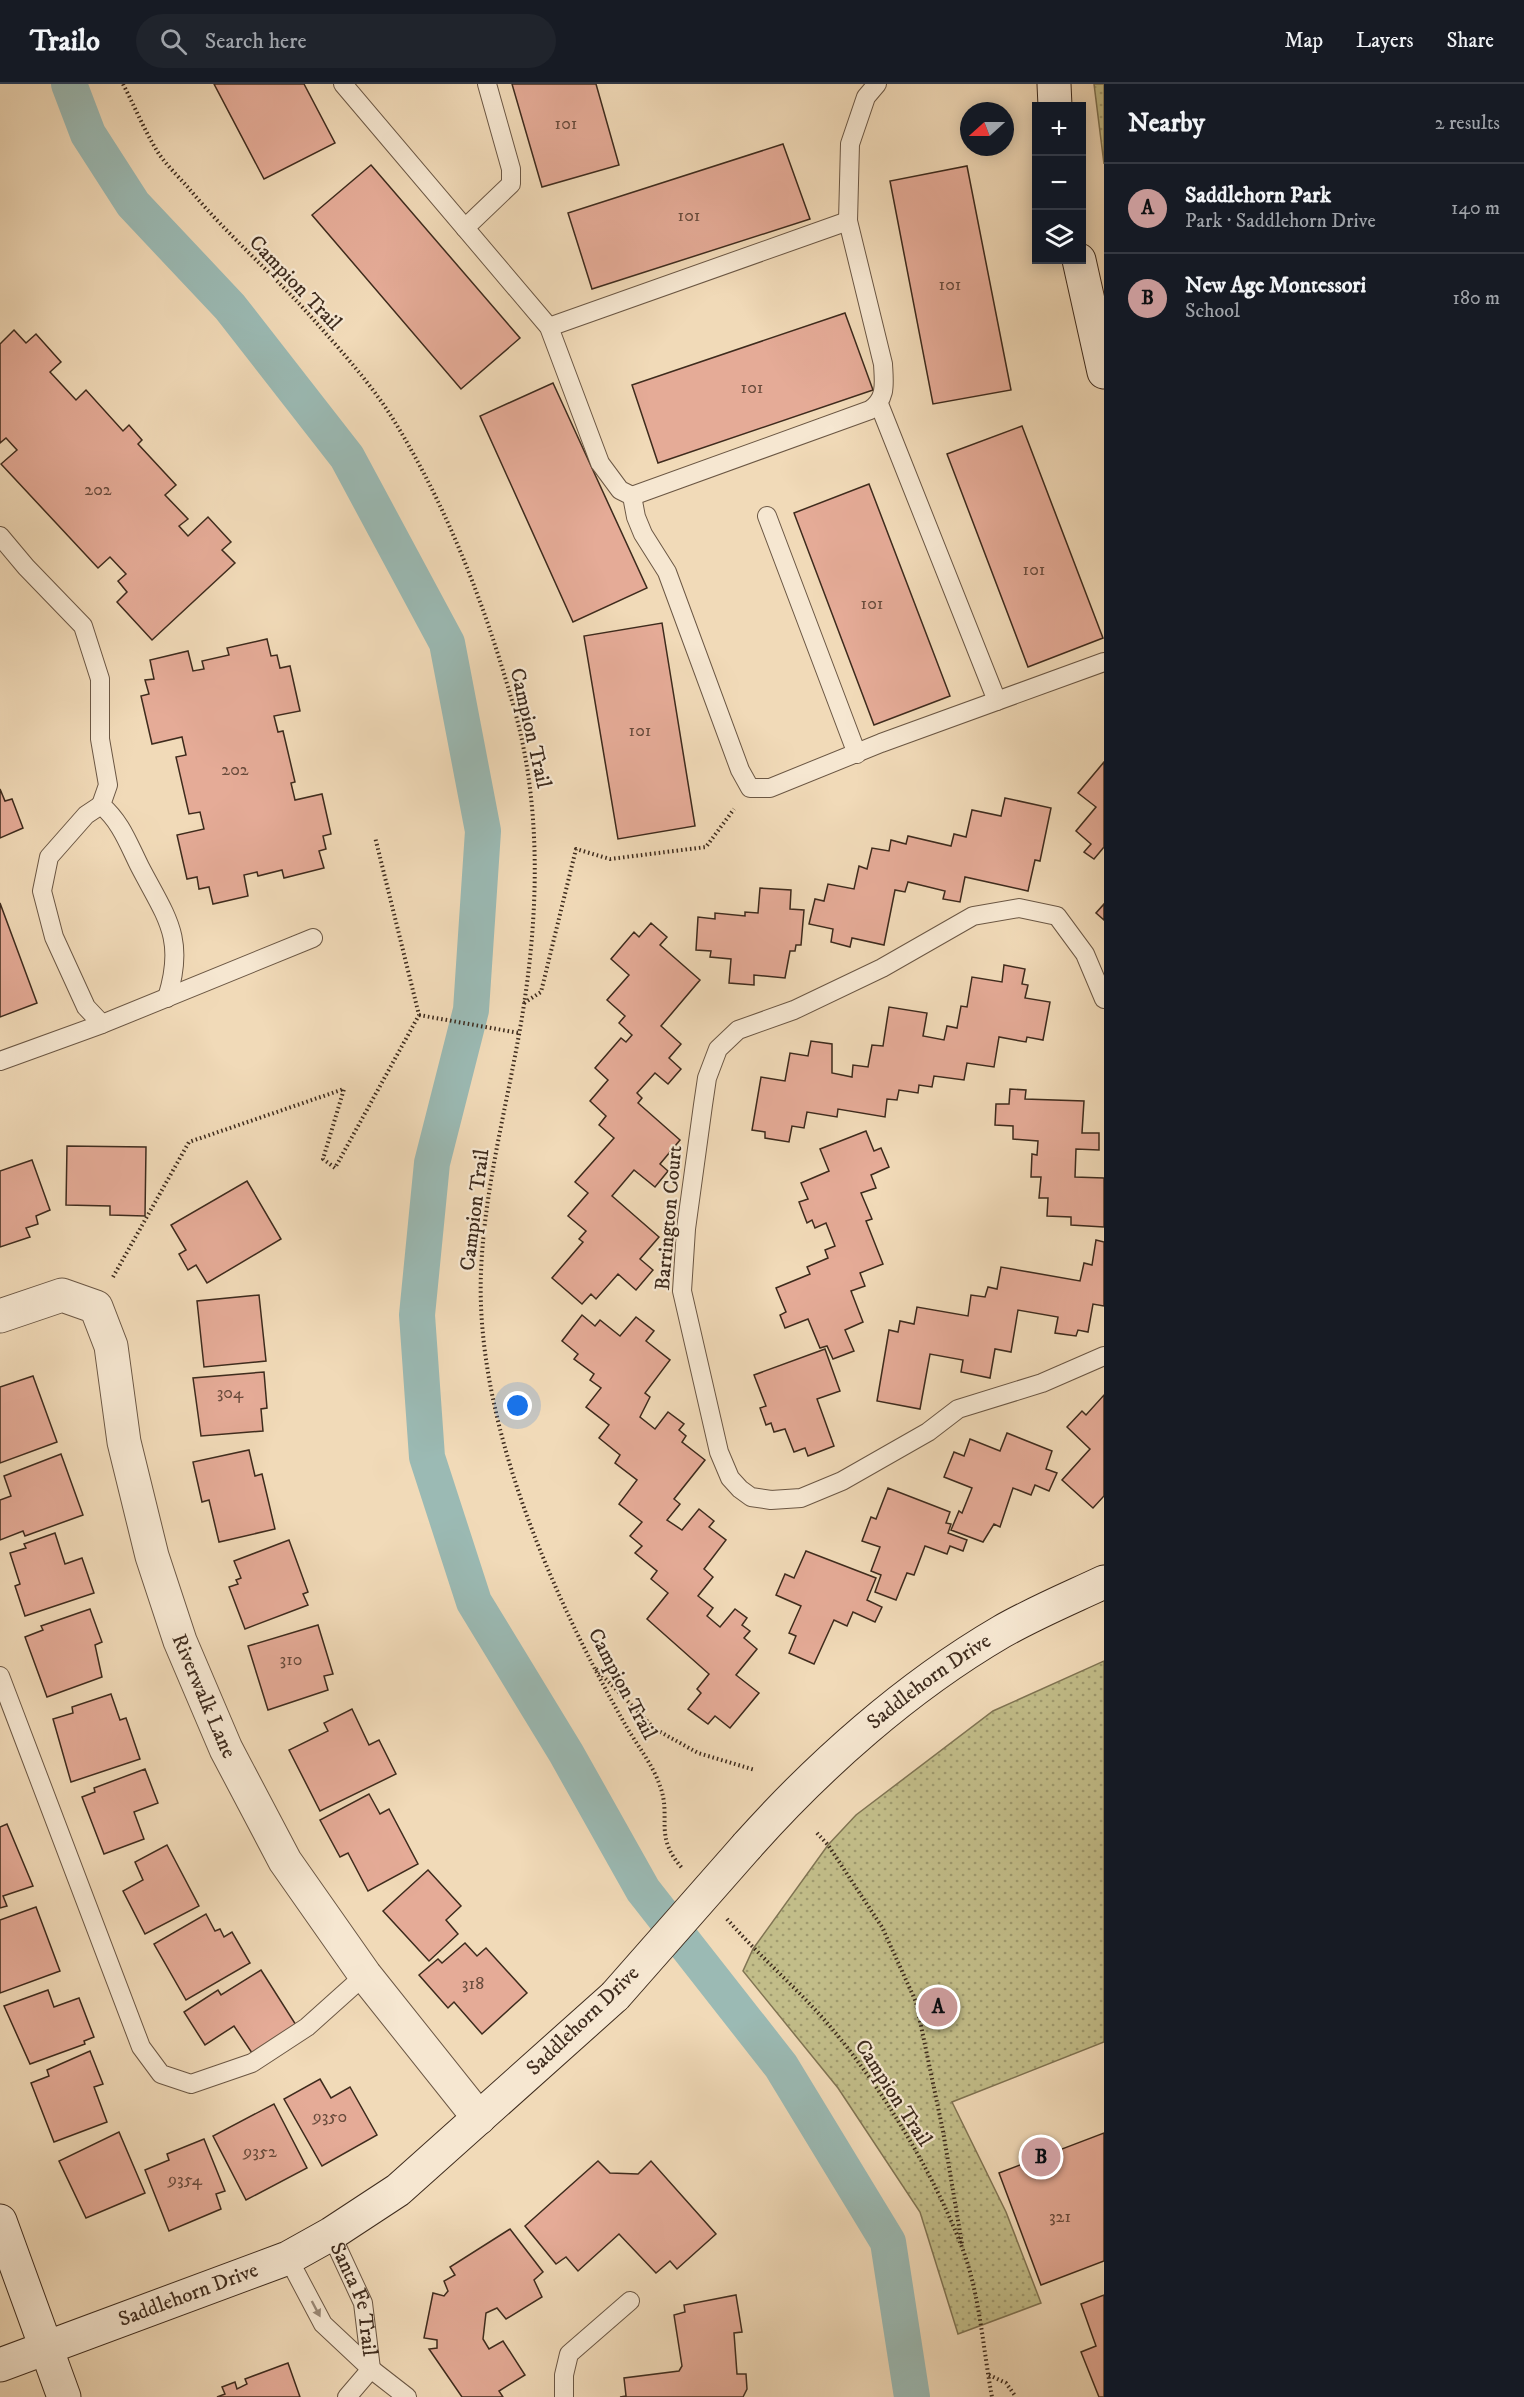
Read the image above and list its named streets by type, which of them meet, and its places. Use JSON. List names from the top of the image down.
{
  "streets": {
    "street": ["Saddlehorn Drive", "Riverwalk Lane"],
    "lane": ["Barrington Court", "Santa Fe Trail"],
    "path": ["Campion Trail"]
  },
  "crossings": [
    ["Saddlehorn Drive", "Riverwalk Lane"],
    ["Saddlehorn Drive", "Santa Fe Trail"]
  ],
  "house_numbers": [
    "101",
    "101",
    "101",
    "101",
    "202",
    "101",
    "101",
    "101",
    "202",
    "304",
    "310",
    "318",
    "9350",
    "9352",
    "9354",
    "321"
  ],
  "north": "left",
  "page": {
    "header": "Trailo",
    "search": "Search here",
    "nav": ["Map", "Layers", "Share"],
    "heading": ["Nearby", "2 results"],
    "map_buttons": ["+", "−"],
    "list": [
      {
        "mark": "A",
        "name": "Saddlehorn Park",
        "note": "Park · Saddlehorn Drive",
        "value": "140 m"
      },
      {
        "mark": "B",
        "name": "New Age Montessori",
        "note": "School",
        "value": "180 m"
      }
    ],
    "pins": ["A", "B"]
  }
}
